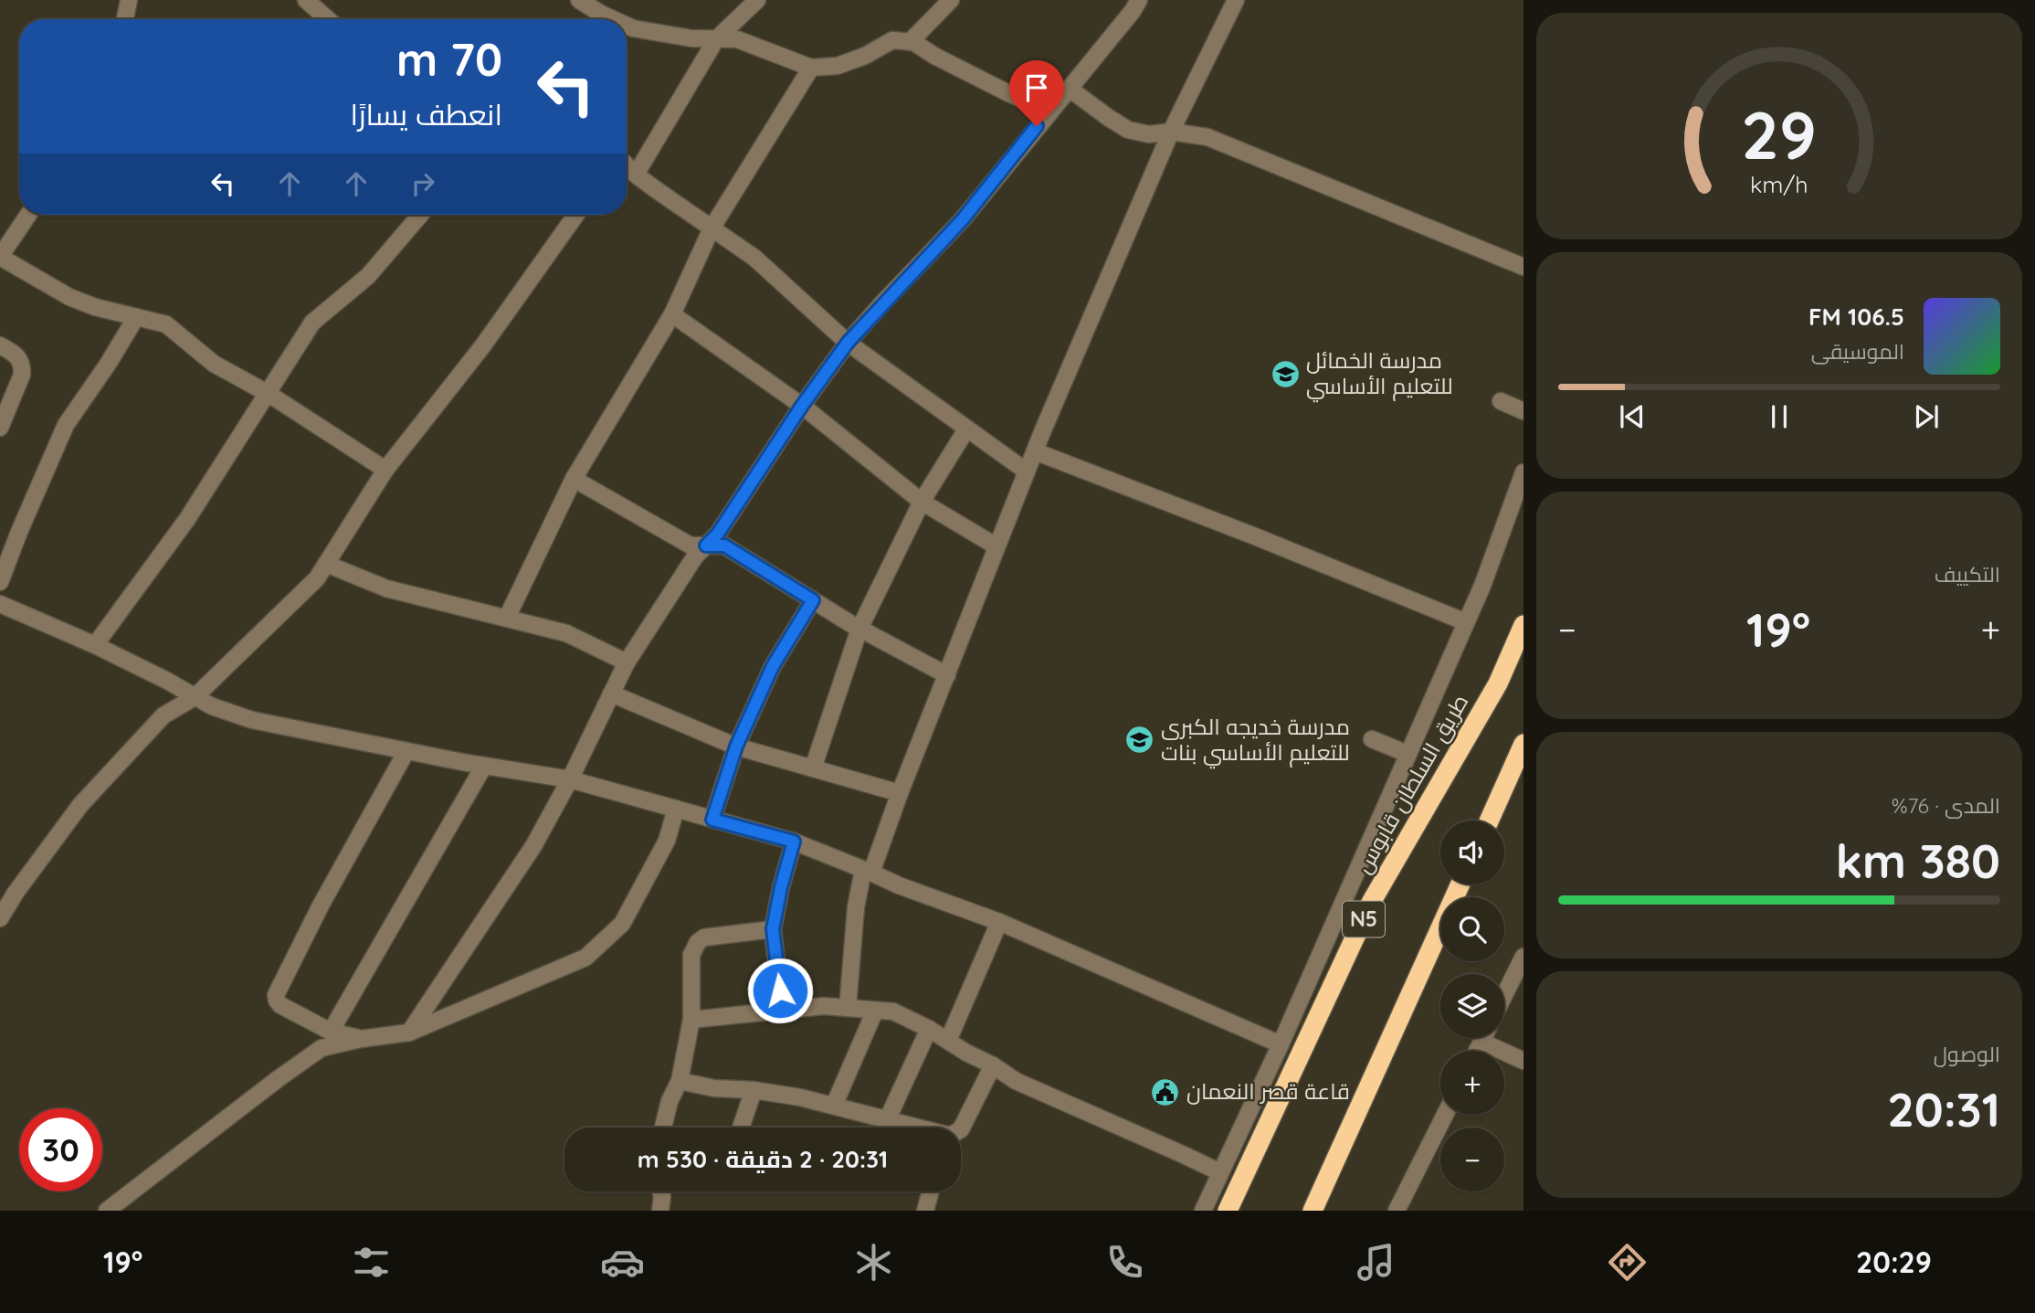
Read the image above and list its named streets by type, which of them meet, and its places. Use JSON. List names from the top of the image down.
{
  "streets": {
    "highway": ["طريق السلطان قابوس", "N5"]
  },
  "places": {
    "school or university": ["مدرسة الخمائل للتعليم الأساسي", "مدرسة خديجه الكبرى للتعليم الأساسي بنات"],
    "public building": ["قاعة قصر النعمان"]
  },
  "page": {
    "turn": ["70 m", "انعطف يسارًا"],
    "song": ["106.5 FM", "الموسيقى"],
    "tile": [
      "التكييف",
      ["المدى · 76%", "380 km"],
      ["الوصول", "20:31"]
    ],
    "heat": ["−", "19°", "+"],
    "map_buttons": ["+", "−"],
    "limit": "30",
    "trip": "20:31 · 2 دقيقة · 530 m",
    "tabs": ["20:29", "19°"],
    "gauge": ["29", "km/h"]
  }
}
